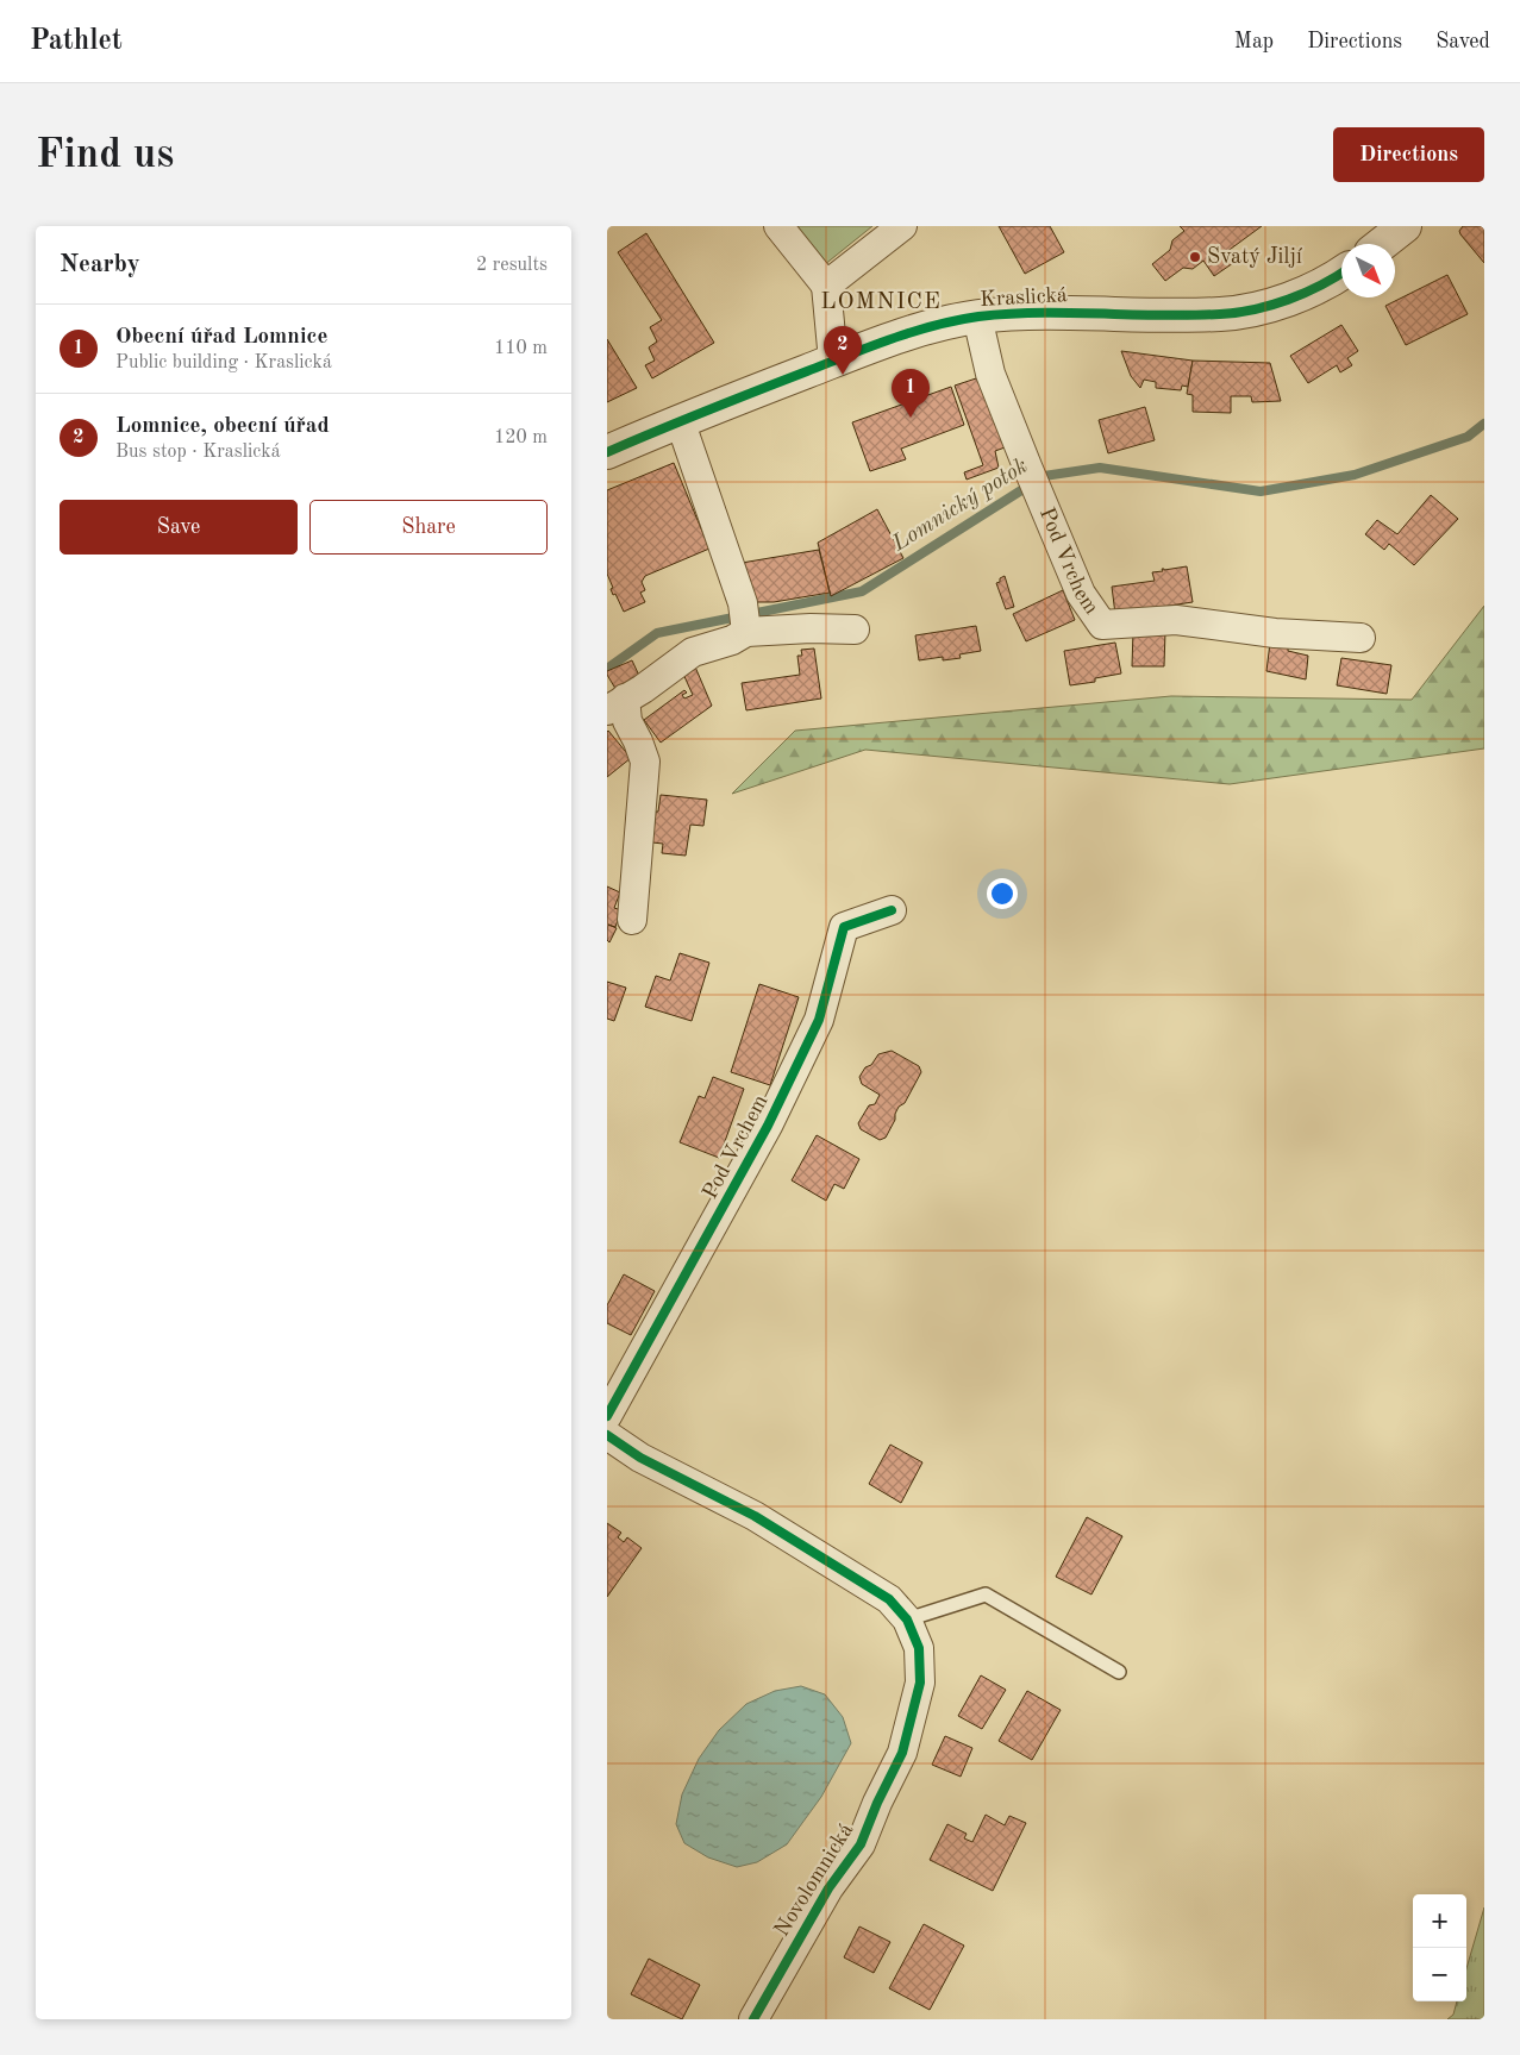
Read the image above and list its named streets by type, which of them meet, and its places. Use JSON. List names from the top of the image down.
{
  "streets": {
    "street": ["Kraslická", "Pod Vrchem", "Novolomnická"]
  },
  "crossings": [
    ["Kraslická", "Pod Vrchem"]
  ],
  "districts": ["LOMNICE"],
  "water": ["Lomnický potok"],
  "places": ["Svatý Jiljí"],
  "north": "bottom right",
  "page": {
    "header": "Pathlet",
    "nav": ["Map", "Directions", "Saved"],
    "buttons": [
      "Directions",
      ["Save", "Share"]
    ],
    "title": "Find us",
    "heading": ["Nearby", "2 results"],
    "list": [
      {
        "mark": "1",
        "name": "Obecní úřad Lomnice",
        "note": "Public building · Kraslická",
        "value": "110 m"
      },
      {
        "mark": "2",
        "name": "Lomnice, obecní úřad",
        "note": "Bus stop · Kraslická",
        "value": "120 m"
      }
    ],
    "pins": ["2", "1"],
    "map_buttons": ["+", "−"]
  }
}
